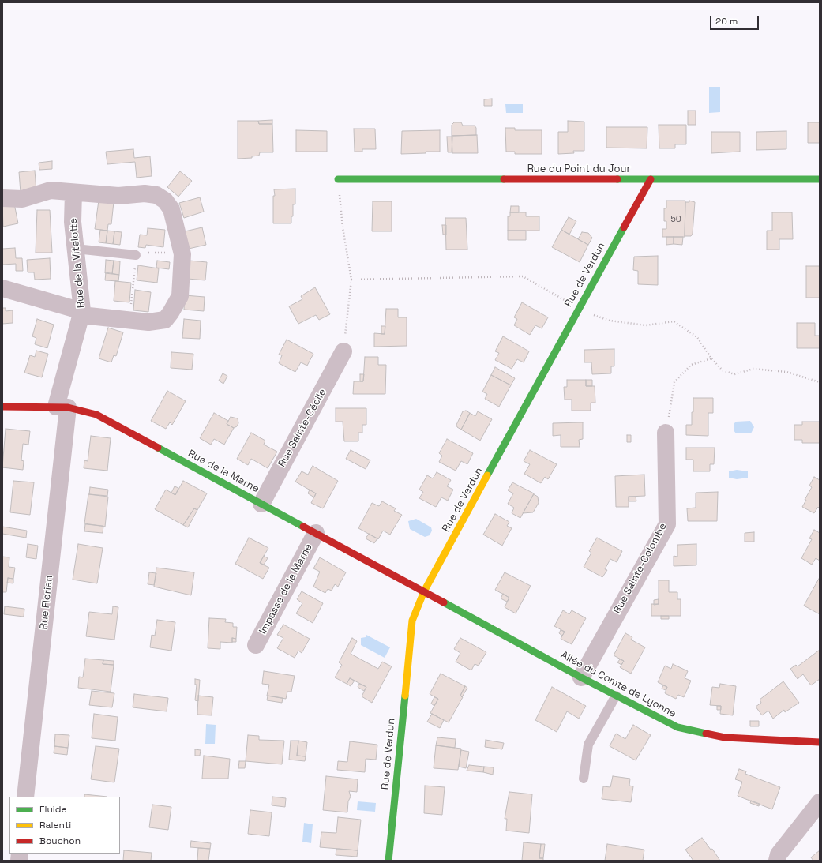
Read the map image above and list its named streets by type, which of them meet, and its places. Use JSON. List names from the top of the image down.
{
  "streets": {
    "street": [
      "Rue du Point du Jour",
      "Rue de la Vitelotte",
      "Rue de Verdun",
      "Rue Sainte-Cécile",
      "Rue de la Marne",
      "Rue Sainte-Colombe",
      "Impasse de la Marne",
      "Rue Florian",
      "Allée du Comte de Lyonne"
    ]
  },
  "crossings": [
    ["Rue du Point du Jour", "Rue de Verdun"],
    ["Rue de la Vitelotte", "Rue de la Marne"],
    ["Rue de la Vitelotte", "Rue Florian"],
    ["Rue de Verdun", "Rue de la Marne"],
    ["Rue de Verdun", "Allée du Comte de Lyonne"],
    ["Rue Sainte-Cécile", "Rue de la Marne"],
    ["Rue de la Marne", "Impasse de la Marne"],
    ["Rue de la Marne", "Rue Florian"],
    ["Rue de la Marne", "Allée du Comte de Lyonne"],
    ["Rue Sainte-Colombe", "Allée du Comte de Lyonne"]
  ],
  "house_numbers": ["50"],
  "legend": ["Fluide", "Ralenti", "Bouchon"],
  "scale_bar": "20 m"
}
